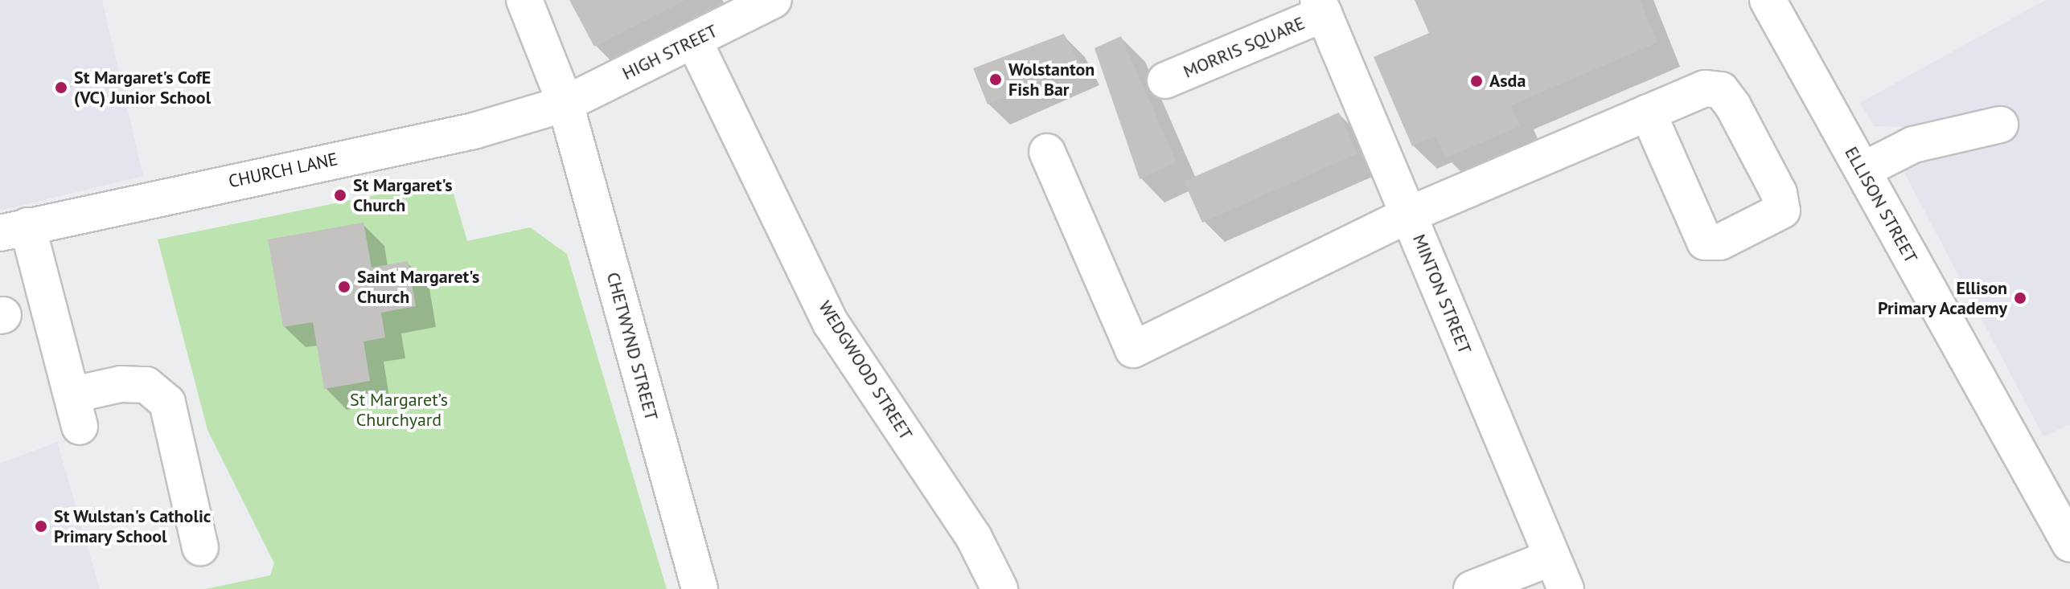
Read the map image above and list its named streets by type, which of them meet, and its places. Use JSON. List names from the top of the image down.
{
  "streets": {
    "street": [
      "MORRIS SQUARE",
      "HIGH STREET",
      "CHURCH LANE",
      "ELLISON STREET",
      "MINTON STREET",
      "CHETWYND STREET",
      "WEDGWOOD STREET"
    ]
  },
  "crossings": [
    ["MORRIS SQUARE", "MINTON STREET"],
    ["HIGH STREET", "CHURCH LANE"],
    ["HIGH STREET", "CHETWYND STREET"],
    ["HIGH STREET", "WEDGWOOD STREET"],
    ["CHURCH LANE", "CHETWYND STREET"]
  ],
  "parks": ["St Margaret’s Churchyard"],
  "places": [
    "Wolstanton Fish Bar",
    "Asda",
    "St Margaret's CofE (VC) Junior School",
    "St Margaret's Church",
    "Saint Margaret's Church",
    "Ellison Primary Academy",
    "St Wulstan's Catholic Primary School"
  ]
}
